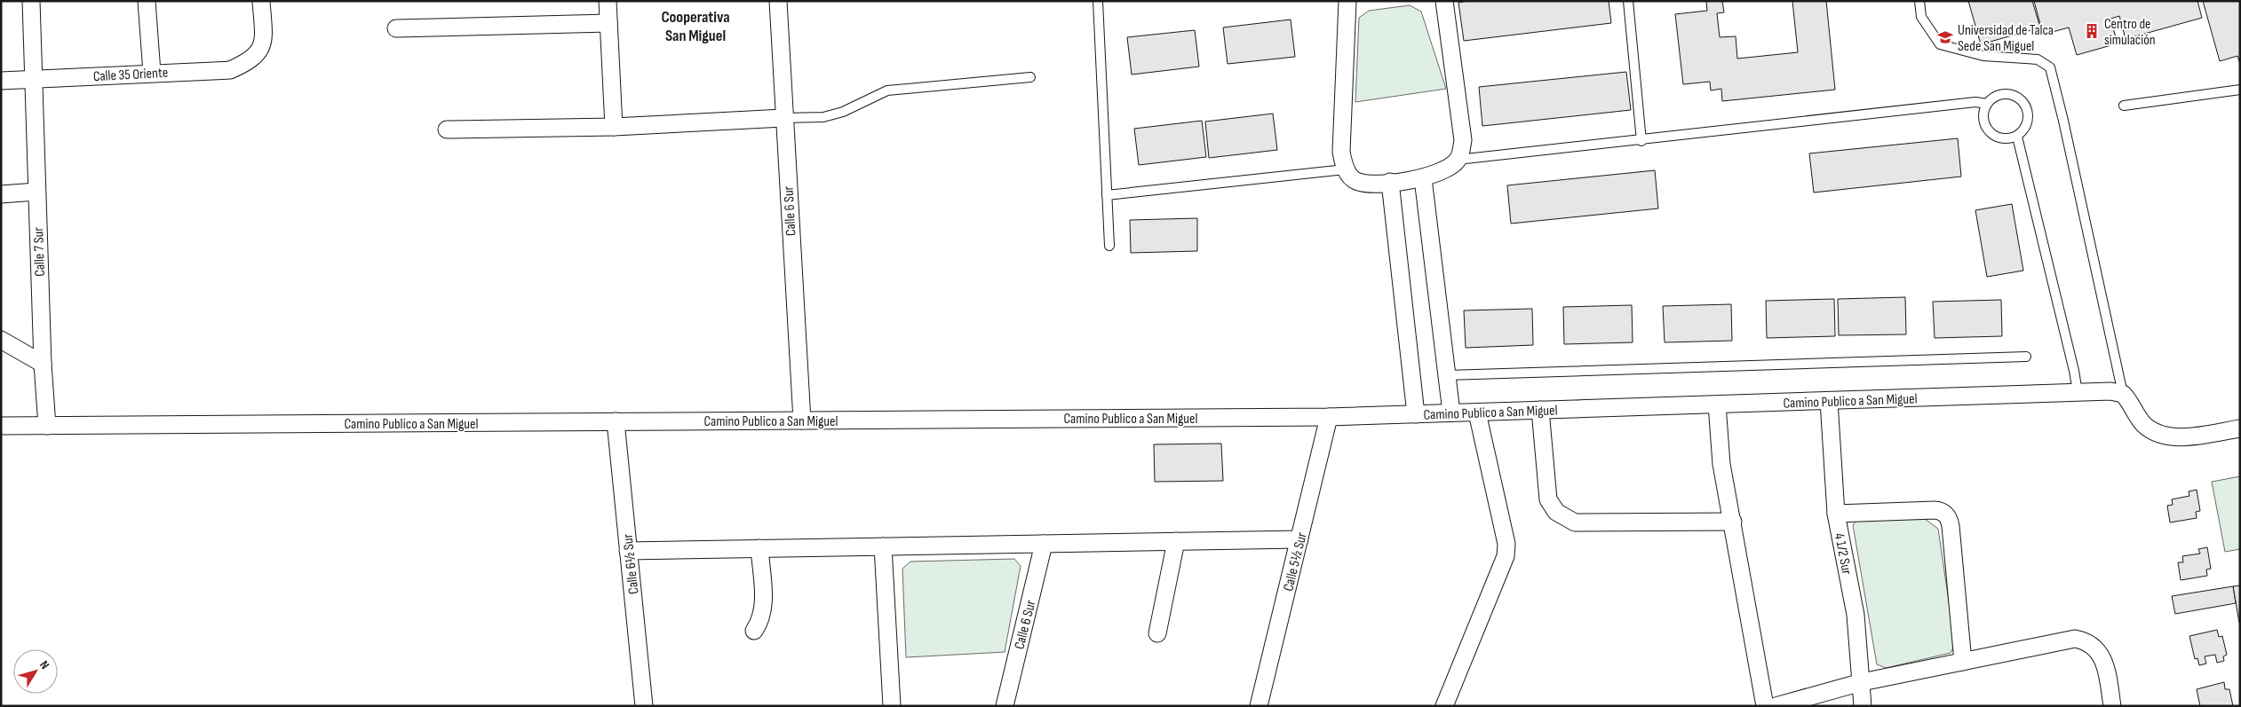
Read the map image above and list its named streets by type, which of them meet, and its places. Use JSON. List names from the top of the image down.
{
  "streets": {
    "street": [
      "Calle 35 Oriente",
      "Calle 6 Sur",
      "Calle 7 Sur",
      "Camino Publico a San Miguel",
      "4 1/2 Sur",
      "Calle 5½ Sur",
      "Calle 6½ Sur"
    ]
  },
  "crossings": [
    ["Calle 35 Oriente", "Calle 7 Sur"],
    ["Calle 6 Sur", "Camino Publico a San Miguel"],
    ["Calle 7 Sur", "Camino Publico a San Miguel"],
    ["Camino Publico a San Miguel", "4 1/2 Sur"],
    ["Camino Publico a San Miguel", "Calle 5½ Sur"],
    ["Camino Publico a San Miguel", "Calle 6½ Sur"]
  ],
  "districts": ["Cooperativa San Miguel"],
  "places": {
    "building": ["Centro de simulación"],
    "school or university": ["Universidad de Talca Sede San Miguel"]
  },
  "north": "top right"
}
